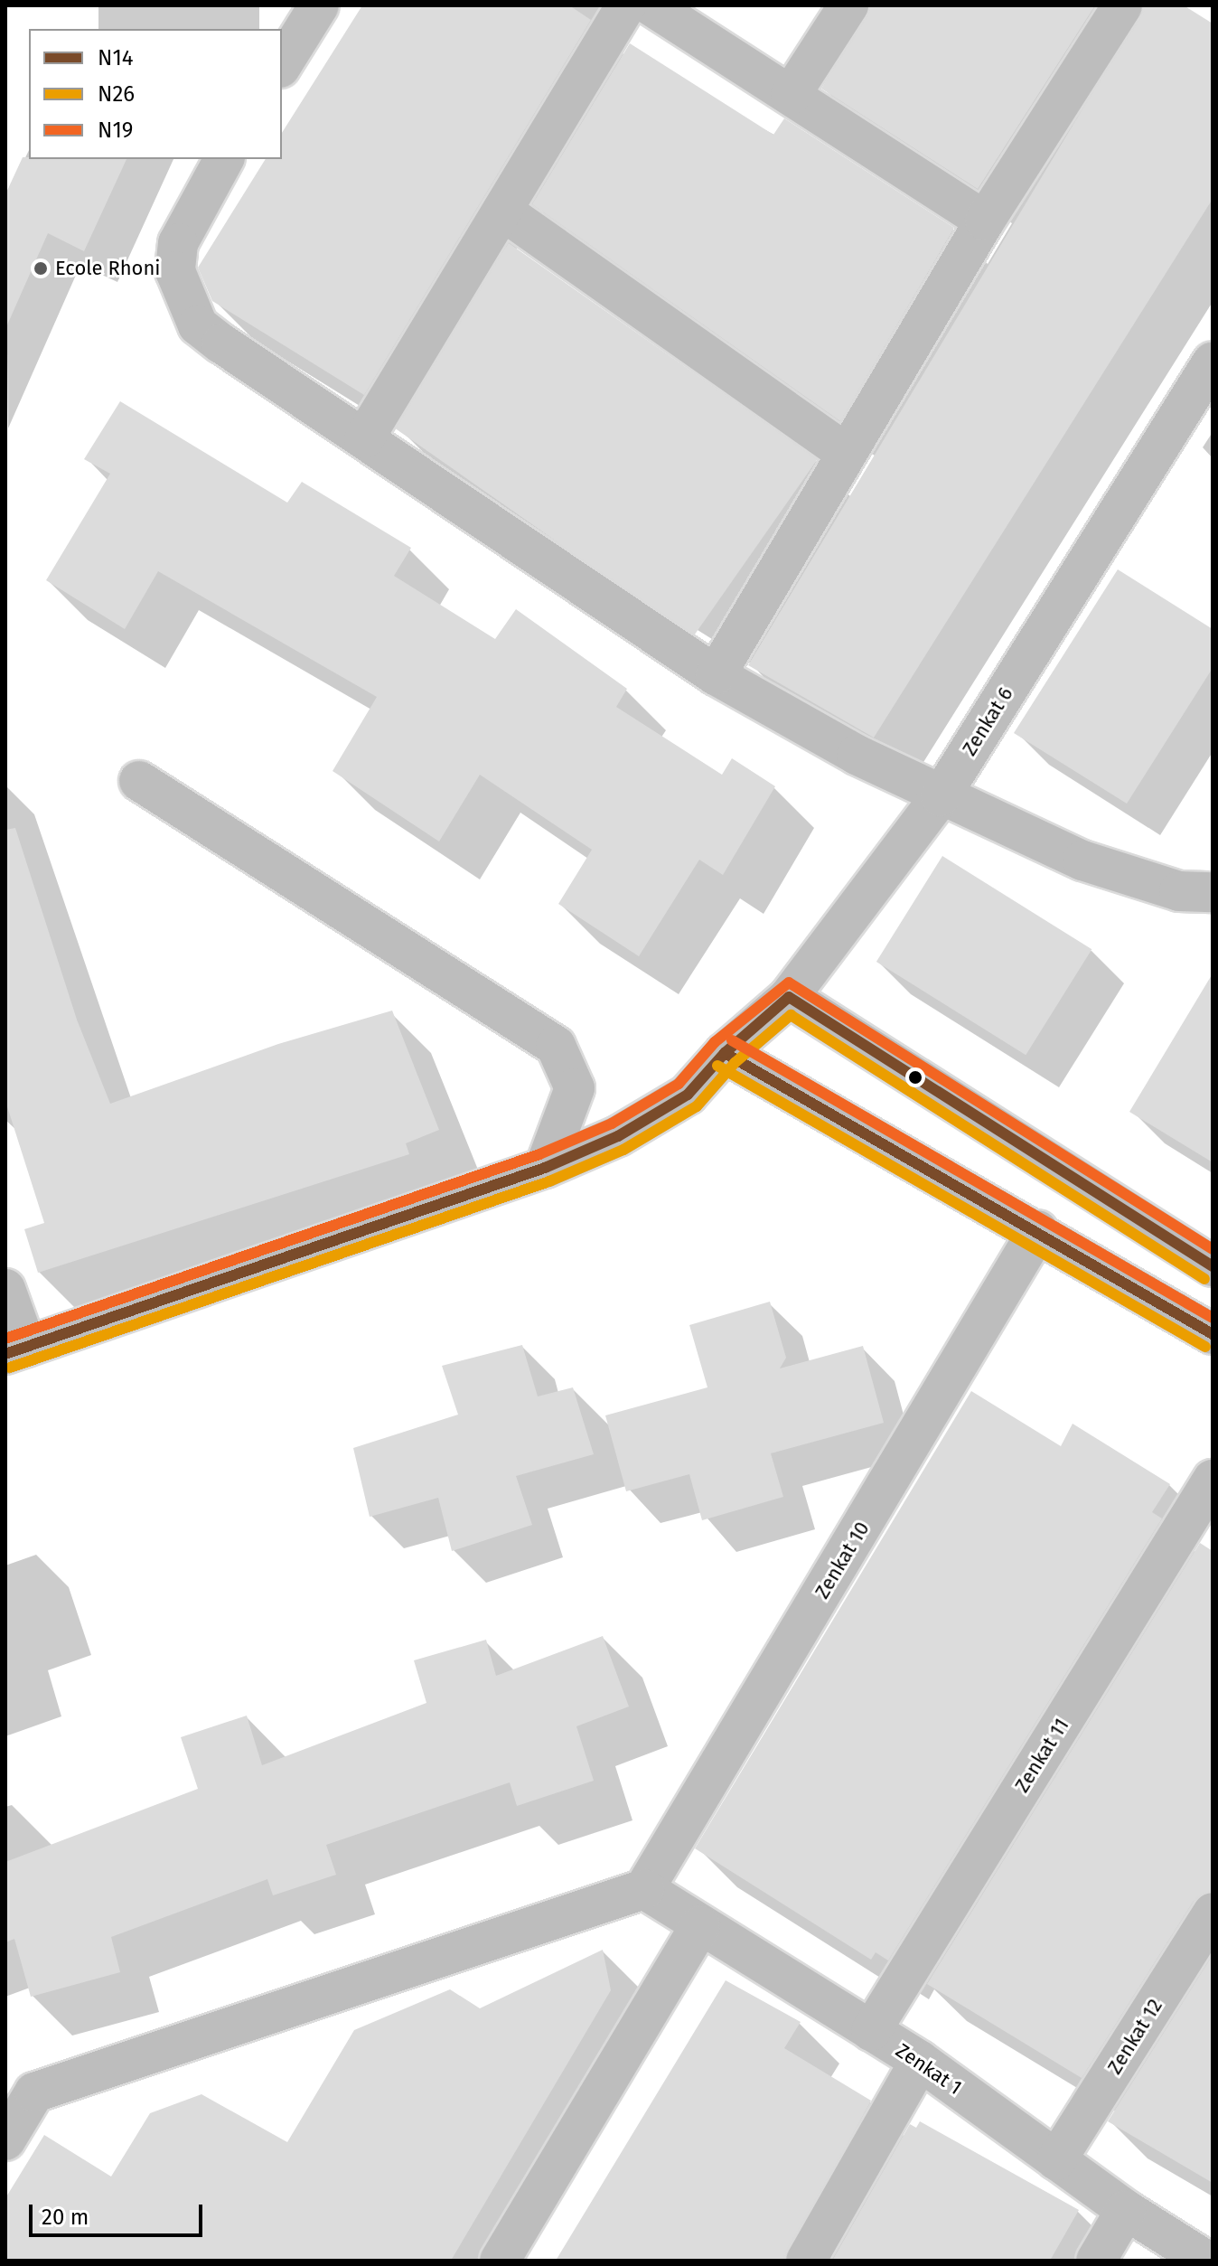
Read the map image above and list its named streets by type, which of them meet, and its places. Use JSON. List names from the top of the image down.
{
  "streets": {
    "street": [
      "Zenkat 6",
      "Zenkat 10",
      "Zenkat 11",
      "Zenkat 12",
      "Zenkat 1"
    ]
  },
  "crossings": [
    ["Zenkat 10", "Zenkat 1"],
    ["Zenkat 11", "Zenkat 1"],
    ["Zenkat 12", "Zenkat 1"]
  ],
  "places": ["Ecole Rhoni"],
  "lines": ["transit line N19", "transit line N14", "transit line N26"],
  "legend": ["N14", "N26", "N19"],
  "scale_bar": "20 m"
}
